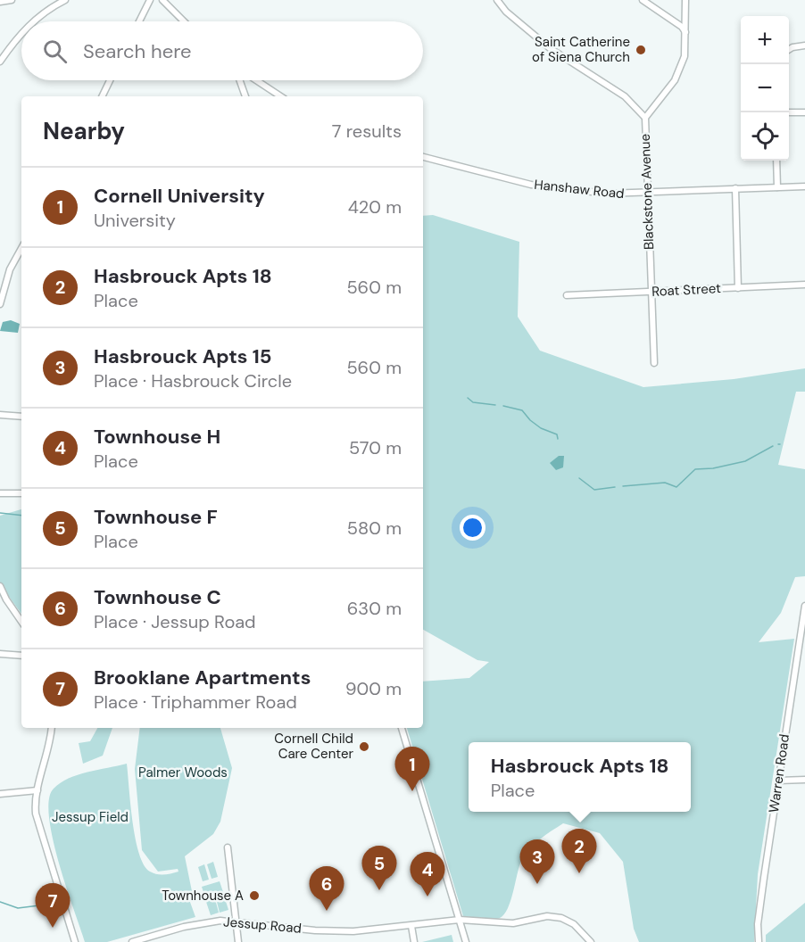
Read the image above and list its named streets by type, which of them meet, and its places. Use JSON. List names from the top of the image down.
{
  "streets": {
    "street": [
      "Hanshaw Road",
      "Blackstone Avenue",
      "Roat Street",
      "Warren Road",
      "Jessup Road"
    ]
  },
  "crossings": [
    ["Hanshaw Road", "Blackstone Avenue"],
    ["Blackstone Avenue", "Roat Street"]
  ],
  "parks": ["Palmer Woods", "Jessup Field"],
  "places": ["Saint Catherine of Siena Church", "Cornell Child Care Center", "Townhouse A"],
  "page": {
    "map_buttons": ["+", "−"],
    "search": "Search here",
    "heading": ["Nearby", "7 results"],
    "list": [
      {
        "mark": "1",
        "name": "Cornell University",
        "note": "University",
        "value": "420 m"
      },
      {
        "mark": "2",
        "name": "Hasbrouck Apts 18",
        "note": "Place",
        "value": "560 m"
      },
      {
        "mark": "3",
        "name": "Hasbrouck Apts 15",
        "note": "Place · Hasbrouck Circle",
        "value": "560 m"
      },
      {
        "mark": "4",
        "name": "Townhouse H",
        "note": "Place",
        "value": "570 m"
      },
      {
        "mark": "5",
        "name": "Townhouse F",
        "note": "Place",
        "value": "580 m"
      },
      {
        "mark": "6",
        "name": "Townhouse C",
        "note": "Place · Jessup Road",
        "value": "630 m"
      },
      {
        "mark": "7",
        "name": "Brooklane Apartments",
        "note": "Place · Triphammer Road",
        "value": "900 m"
      }
    ],
    "popup": ["Hasbrouck Apts 18", "Place"],
    "pins": [
      "1",
      "2",
      "3",
      "5",
      "4",
      "6",
      "7"
    ]
  }
}
